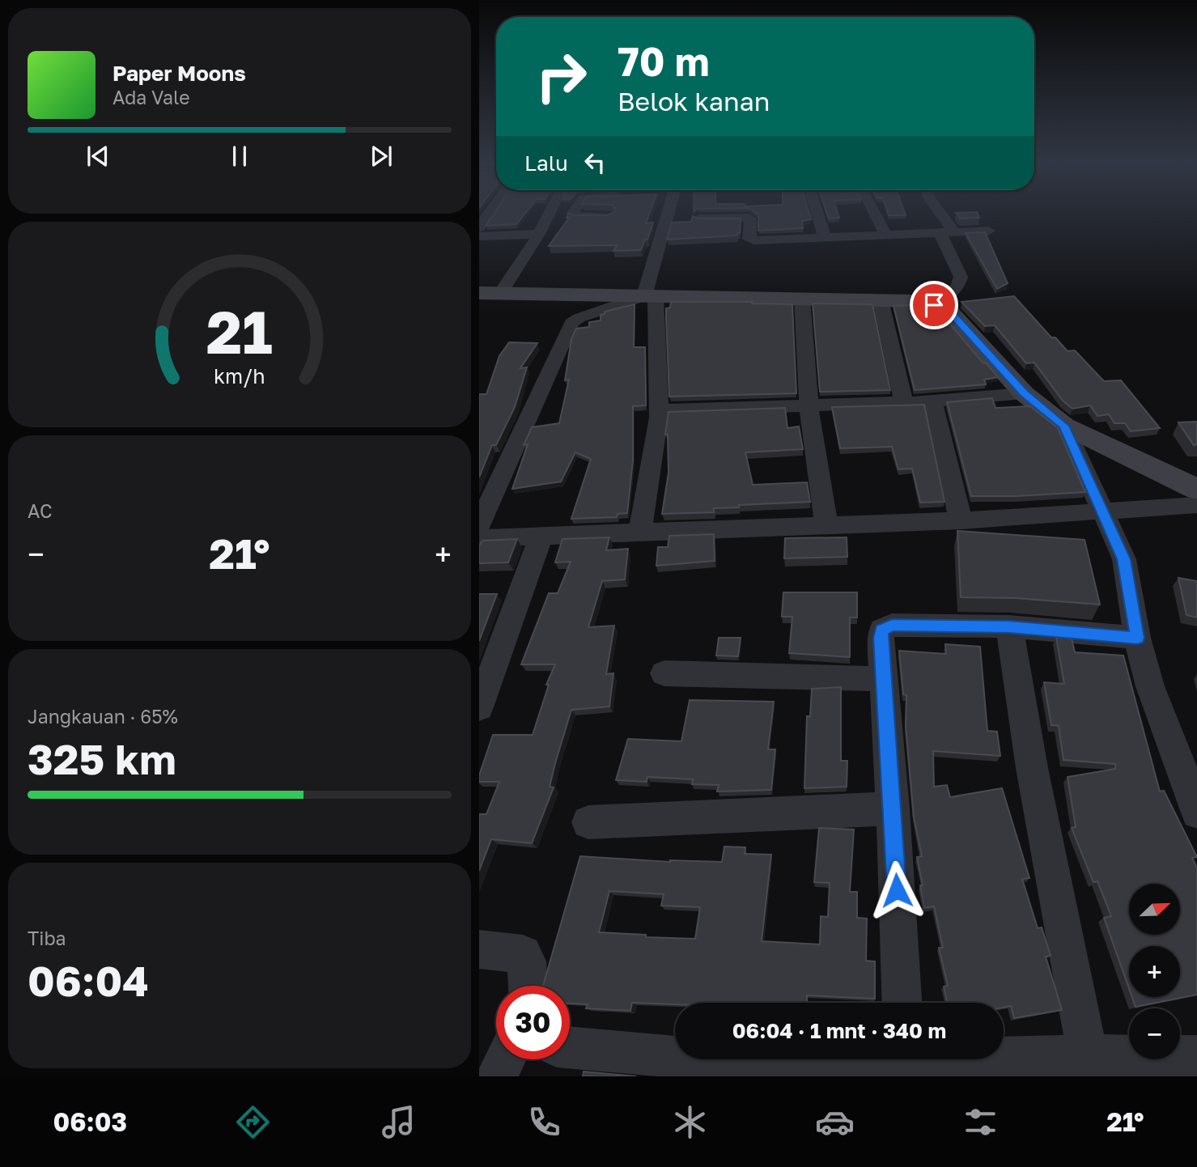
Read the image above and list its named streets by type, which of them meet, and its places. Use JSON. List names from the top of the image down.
{
  "north": "top right",
  "page": {
    "turn": ["70 m", "Belok kanan"],
    "song": ["Paper Moons", "Ada Vale"],
    "then": "Lalu",
    "tile": [
      "AC",
      ["Jangkauan · 65%", "325 km"],
      ["Tiba", "06:04"]
    ],
    "heat": ["−", "21°", "+"],
    "map_buttons": ["+", "−"],
    "limit": "30",
    "trip": "06:04 · 1 mnt · 340 m",
    "tabs": ["06:03", "21°"],
    "gauge": ["21", "km/h"]
  }
}
